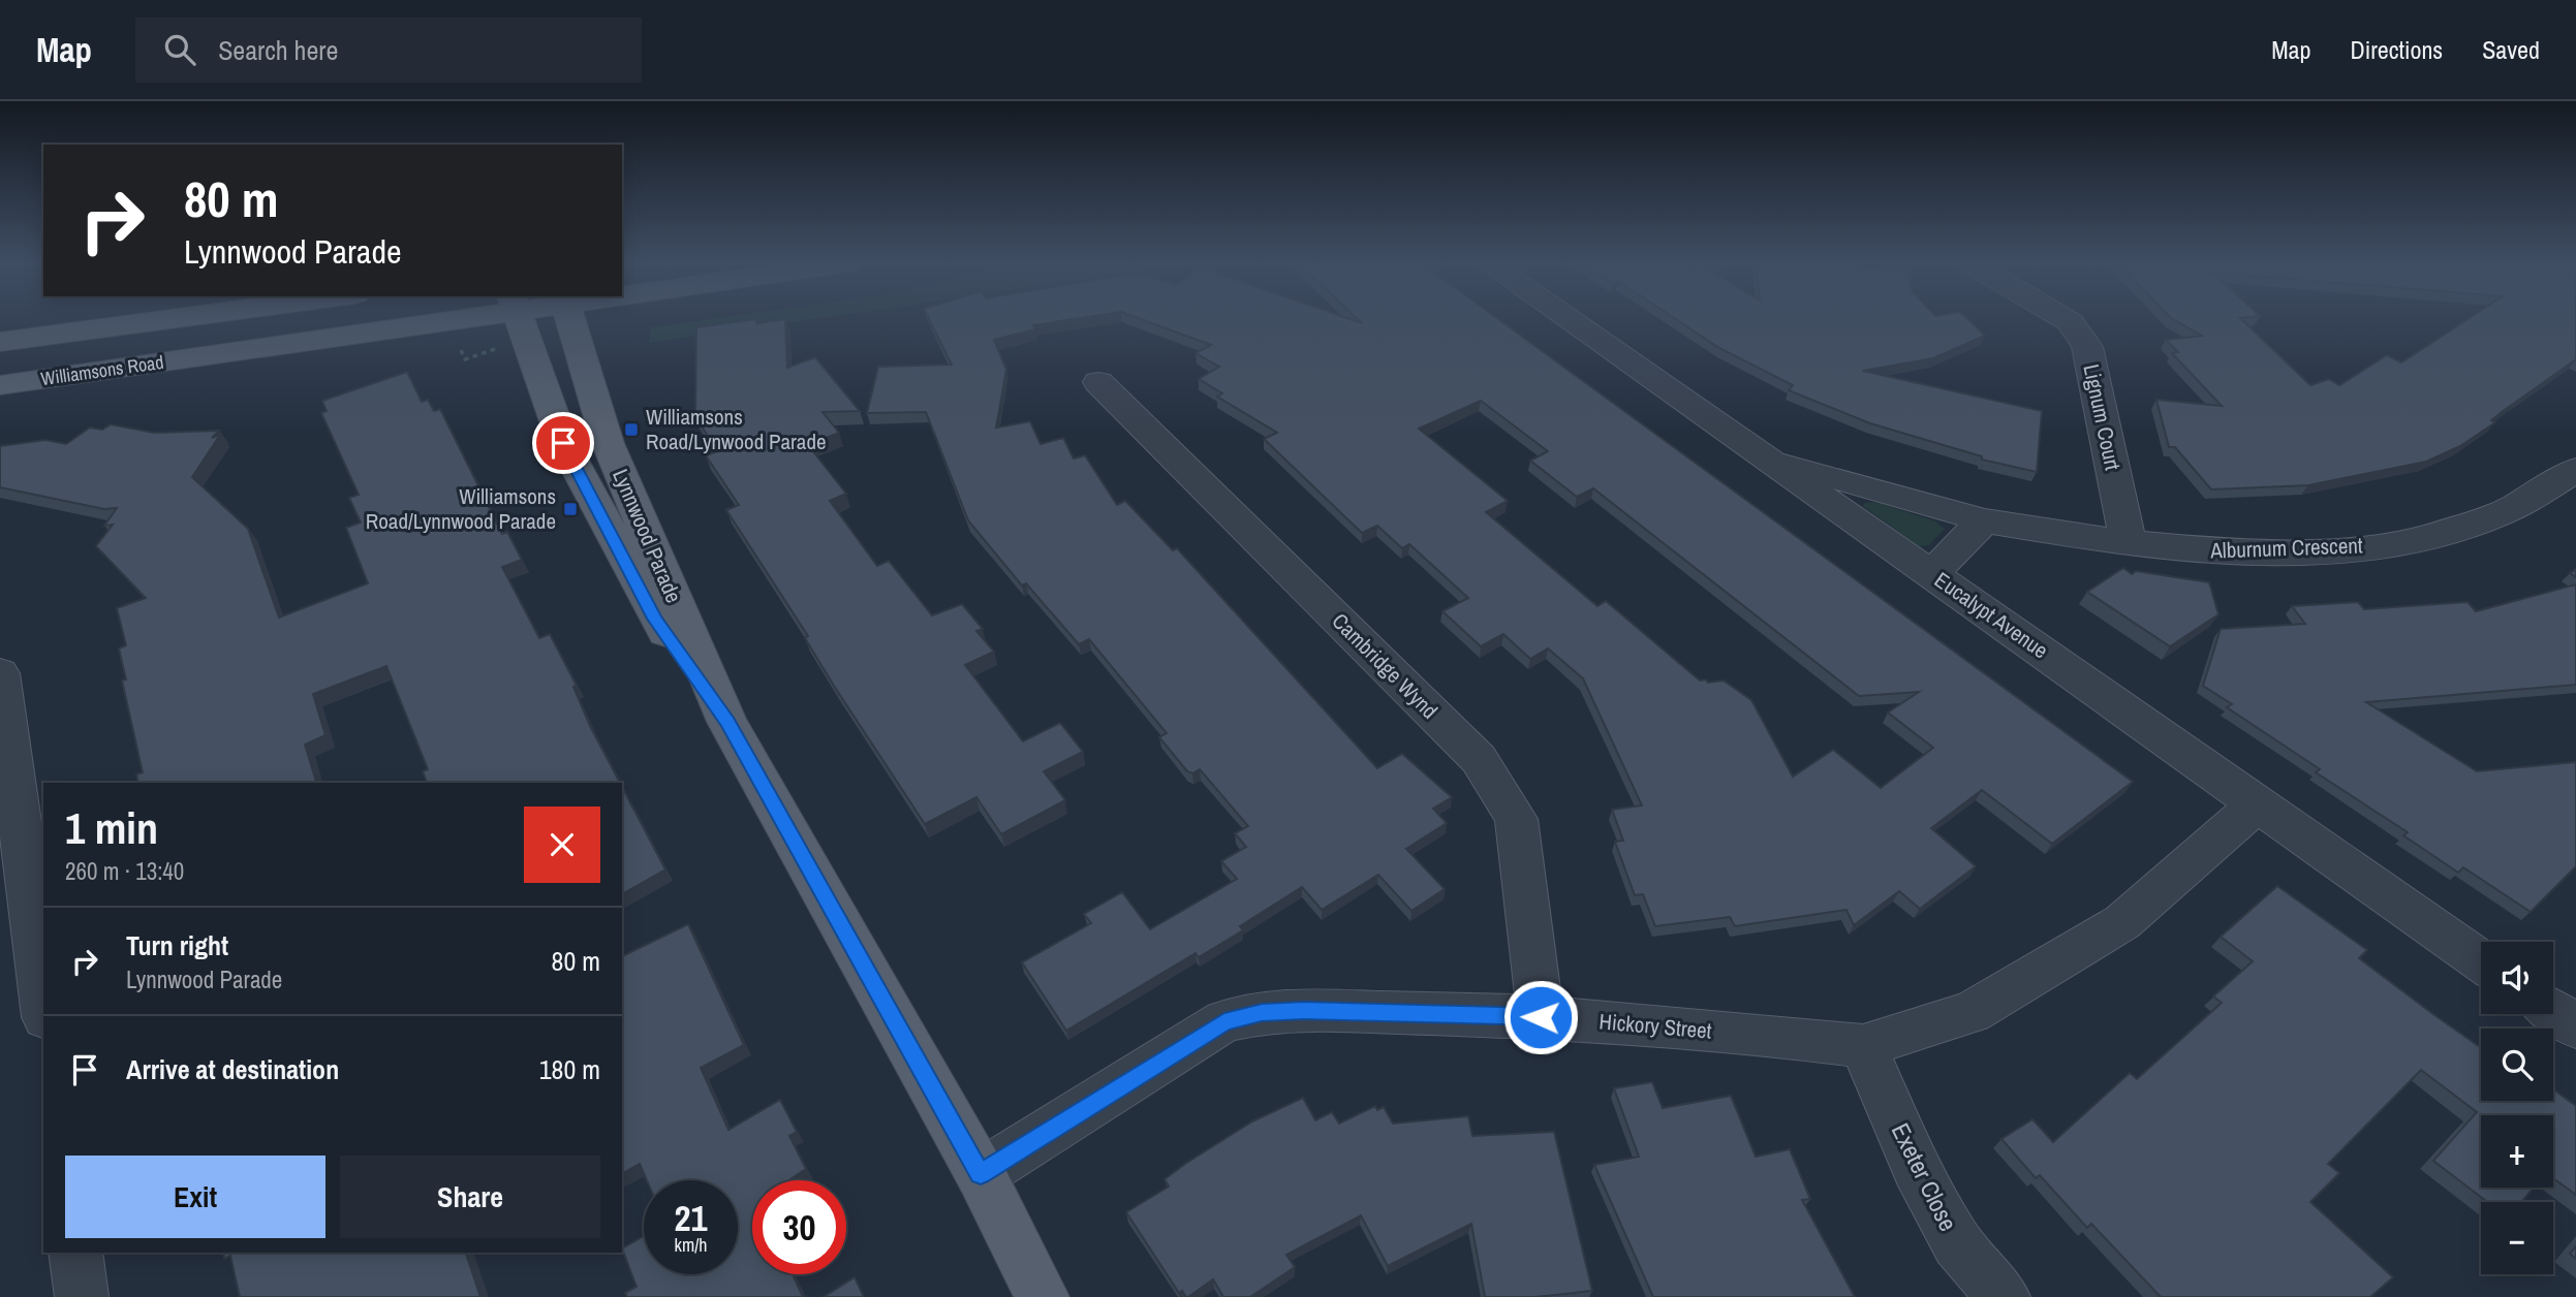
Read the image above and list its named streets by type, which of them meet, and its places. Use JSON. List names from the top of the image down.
{
  "streets": {
    "main road": ["Williamsons Road", "Lynnwood Parade"],
    "street": [
      "Lignum Court",
      "Alburnum Crescent",
      "Eucalypt Avenue",
      "Cambridge Wynd",
      "Hickory Street",
      "Exeter Close"
    ]
  },
  "crossings": [
    ["Lignum Court", "Alburnum Crescent"],
    ["Lynnwood Parade", "Hickory Street"],
    ["Alburnum Crescent", "Eucalypt Avenue"],
    ["Eucalypt Avenue", "Hickory Street"],
    ["Cambridge Wynd", "Hickory Street"],
    ["Hickory Street", "Exeter Close"]
  ],
  "places": {
    "transit": ["Williamsons Road/Lynwood Parade", "Williamsons Road/Lynnwood Parade"]
  },
  "page": {
    "header": "Map",
    "search": "Search here",
    "nav": ["Map", "Directions", "Saved"],
    "turn": ["80 m", "Lynnwood Parade"],
    "heading": ["1 min", "260 m · 13:40"],
    "list": [
      {
        "name": "Turn right",
        "note": "Lynnwood Parade",
        "value": "80 m"
      },
      {
        "name": "Arrive at destination",
        "value": "180 m"
      }
    ],
    "map_buttons": ["+", "−"],
    "buttons": ["Exit", "Share"],
    "speed": "21 km/h",
    "limit": "30"
  }
}
